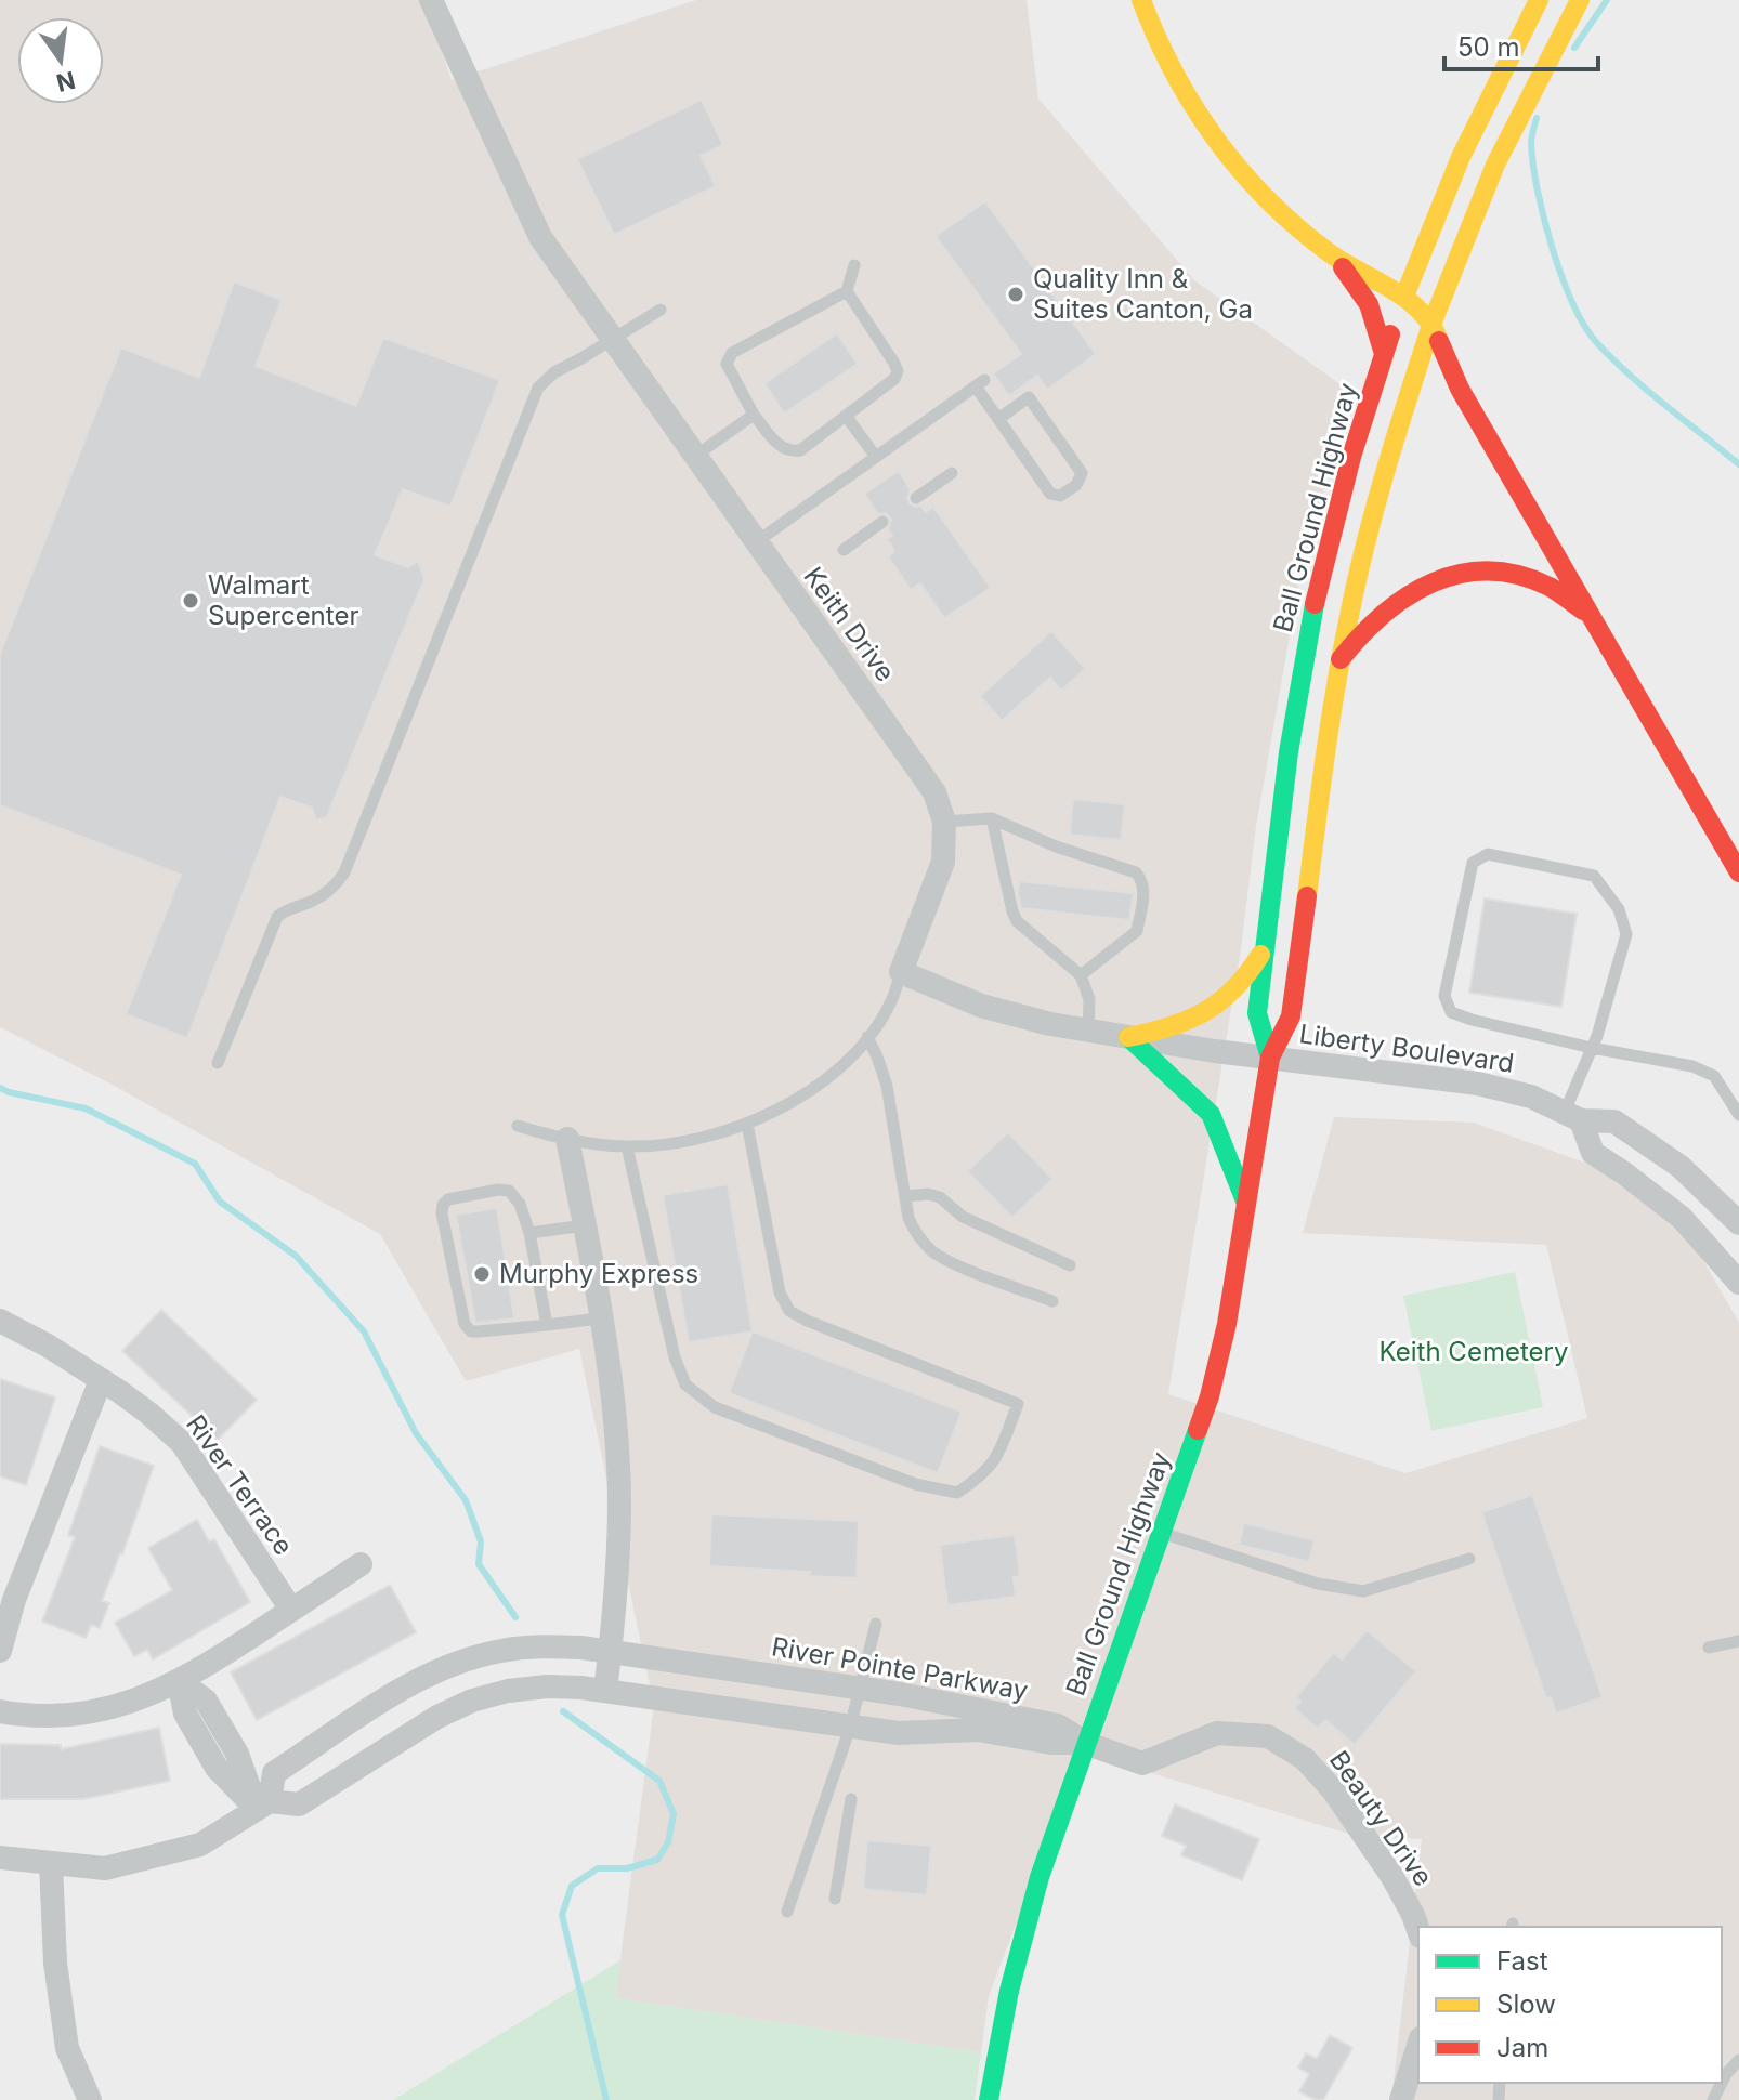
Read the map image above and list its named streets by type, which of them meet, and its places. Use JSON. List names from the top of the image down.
{
  "streets": {
    "main road": ["Ball Ground Highway"],
    "street": [
      "Keith Drive",
      "Liberty Boulevard",
      "River Terrace",
      "River Pointe Parkway",
      "Beauty Drive"
    ]
  },
  "crossings": [
    ["Ball Ground Highway", "Liberty Boulevard"],
    ["Ball Ground Highway", "River Pointe Parkway"],
    ["Ball Ground Highway", "Beauty Drive"],
    ["River Pointe Parkway", "Beauty Drive"]
  ],
  "parks": ["Keith Cemetery"],
  "places": ["Quality Inn & Suites Canton, Ga", "Walmart Supercenter", "Murphy Express"],
  "legend": ["Fast", "Slow", "Jam"],
  "scale_bar": "50 m",
  "north": "bottom"
}
